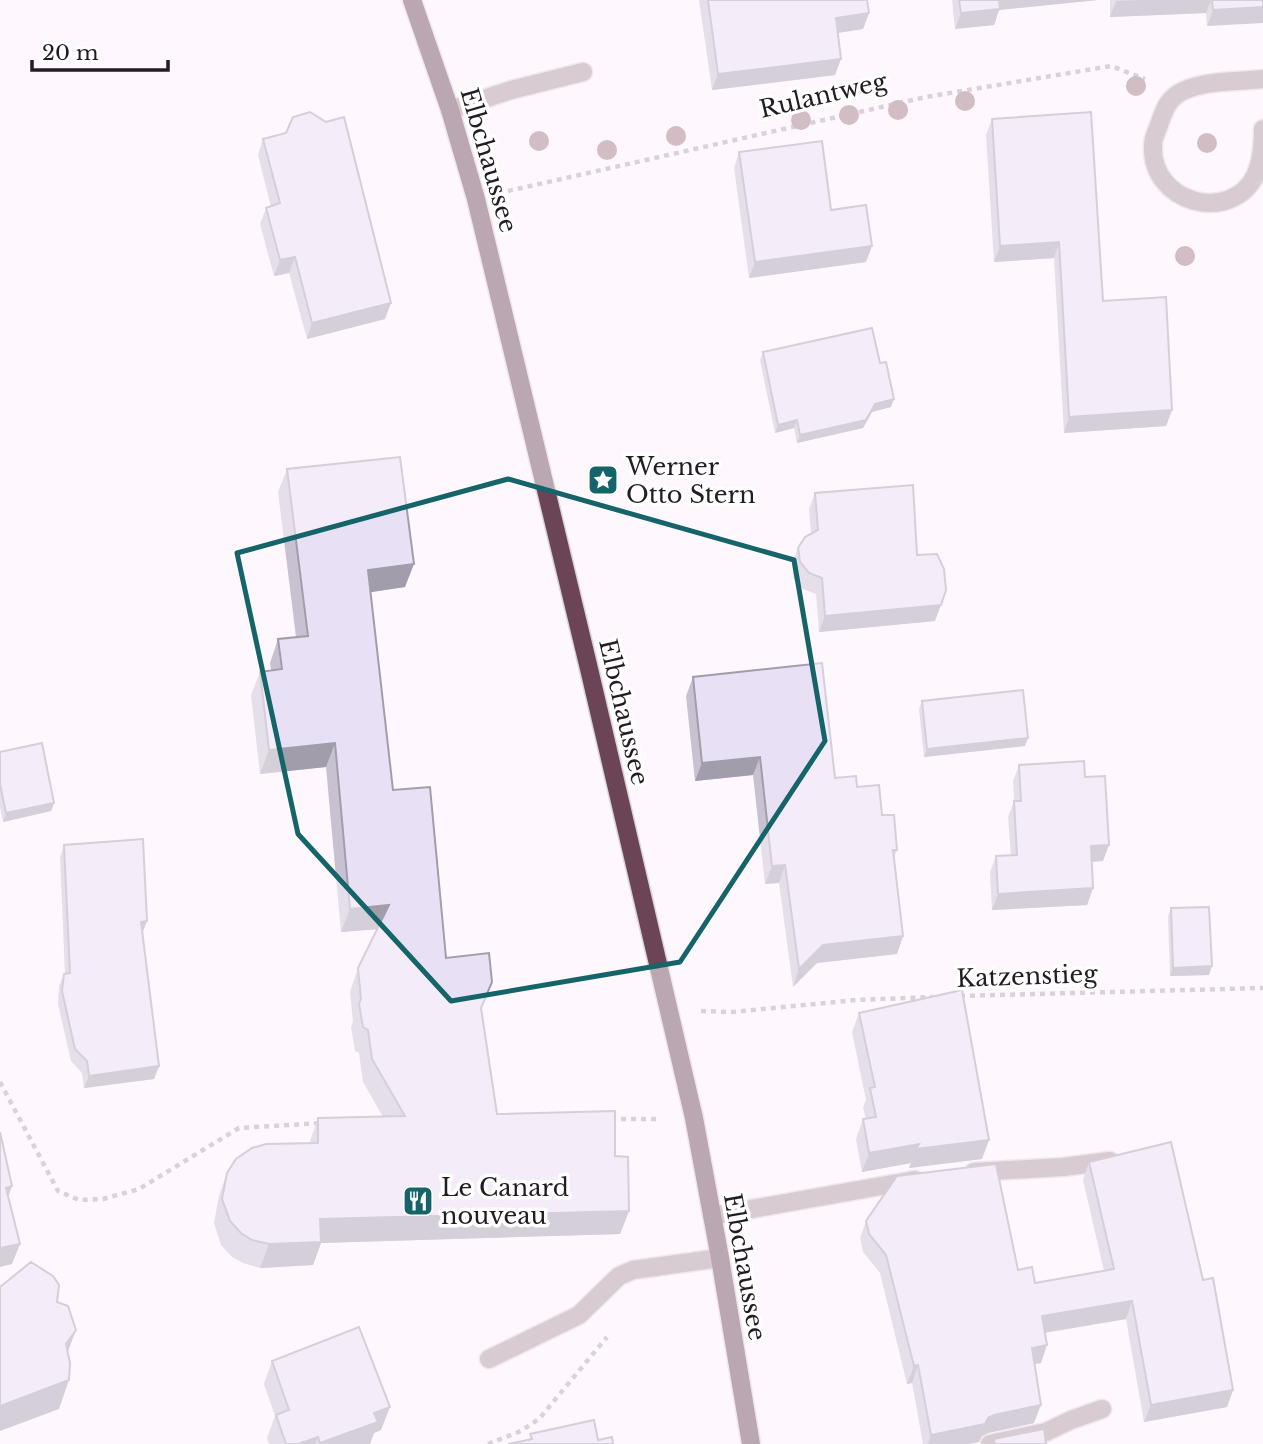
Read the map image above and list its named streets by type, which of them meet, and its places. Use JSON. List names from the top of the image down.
{
  "streets": {
    "main road": ["Elbchaussee"],
    "path": ["Rulantweg", "Katzenstieg"]
  },
  "crossings": [
    ["Rulantweg", "Elbchaussee"],
    ["Elbchaussee", "Katzenstieg"]
  ],
  "places": {
    "place": ["Werner Otto Stern"],
    "restaurant": ["Le Canard nouveau"]
  },
  "scale_bar": "20 m"
}
